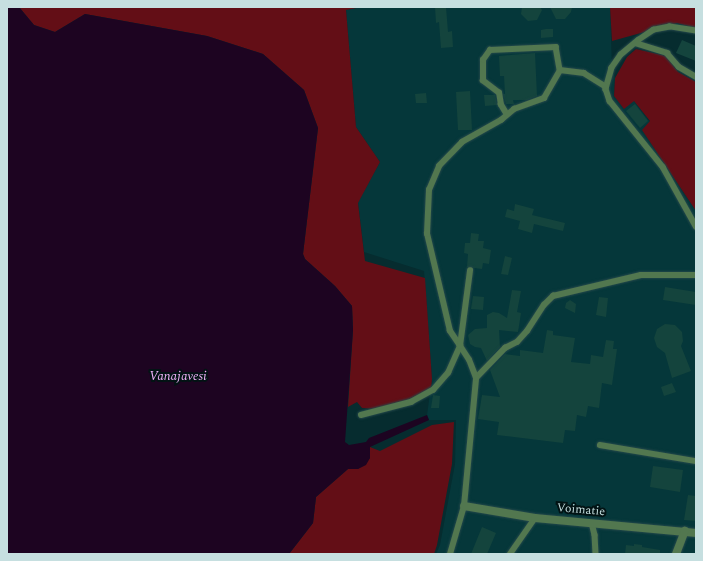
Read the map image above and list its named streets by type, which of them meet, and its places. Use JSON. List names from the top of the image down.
{
  "streets": {
    "street": ["Voimatie"]
  },
  "water": ["Vanajavesi"]
}
